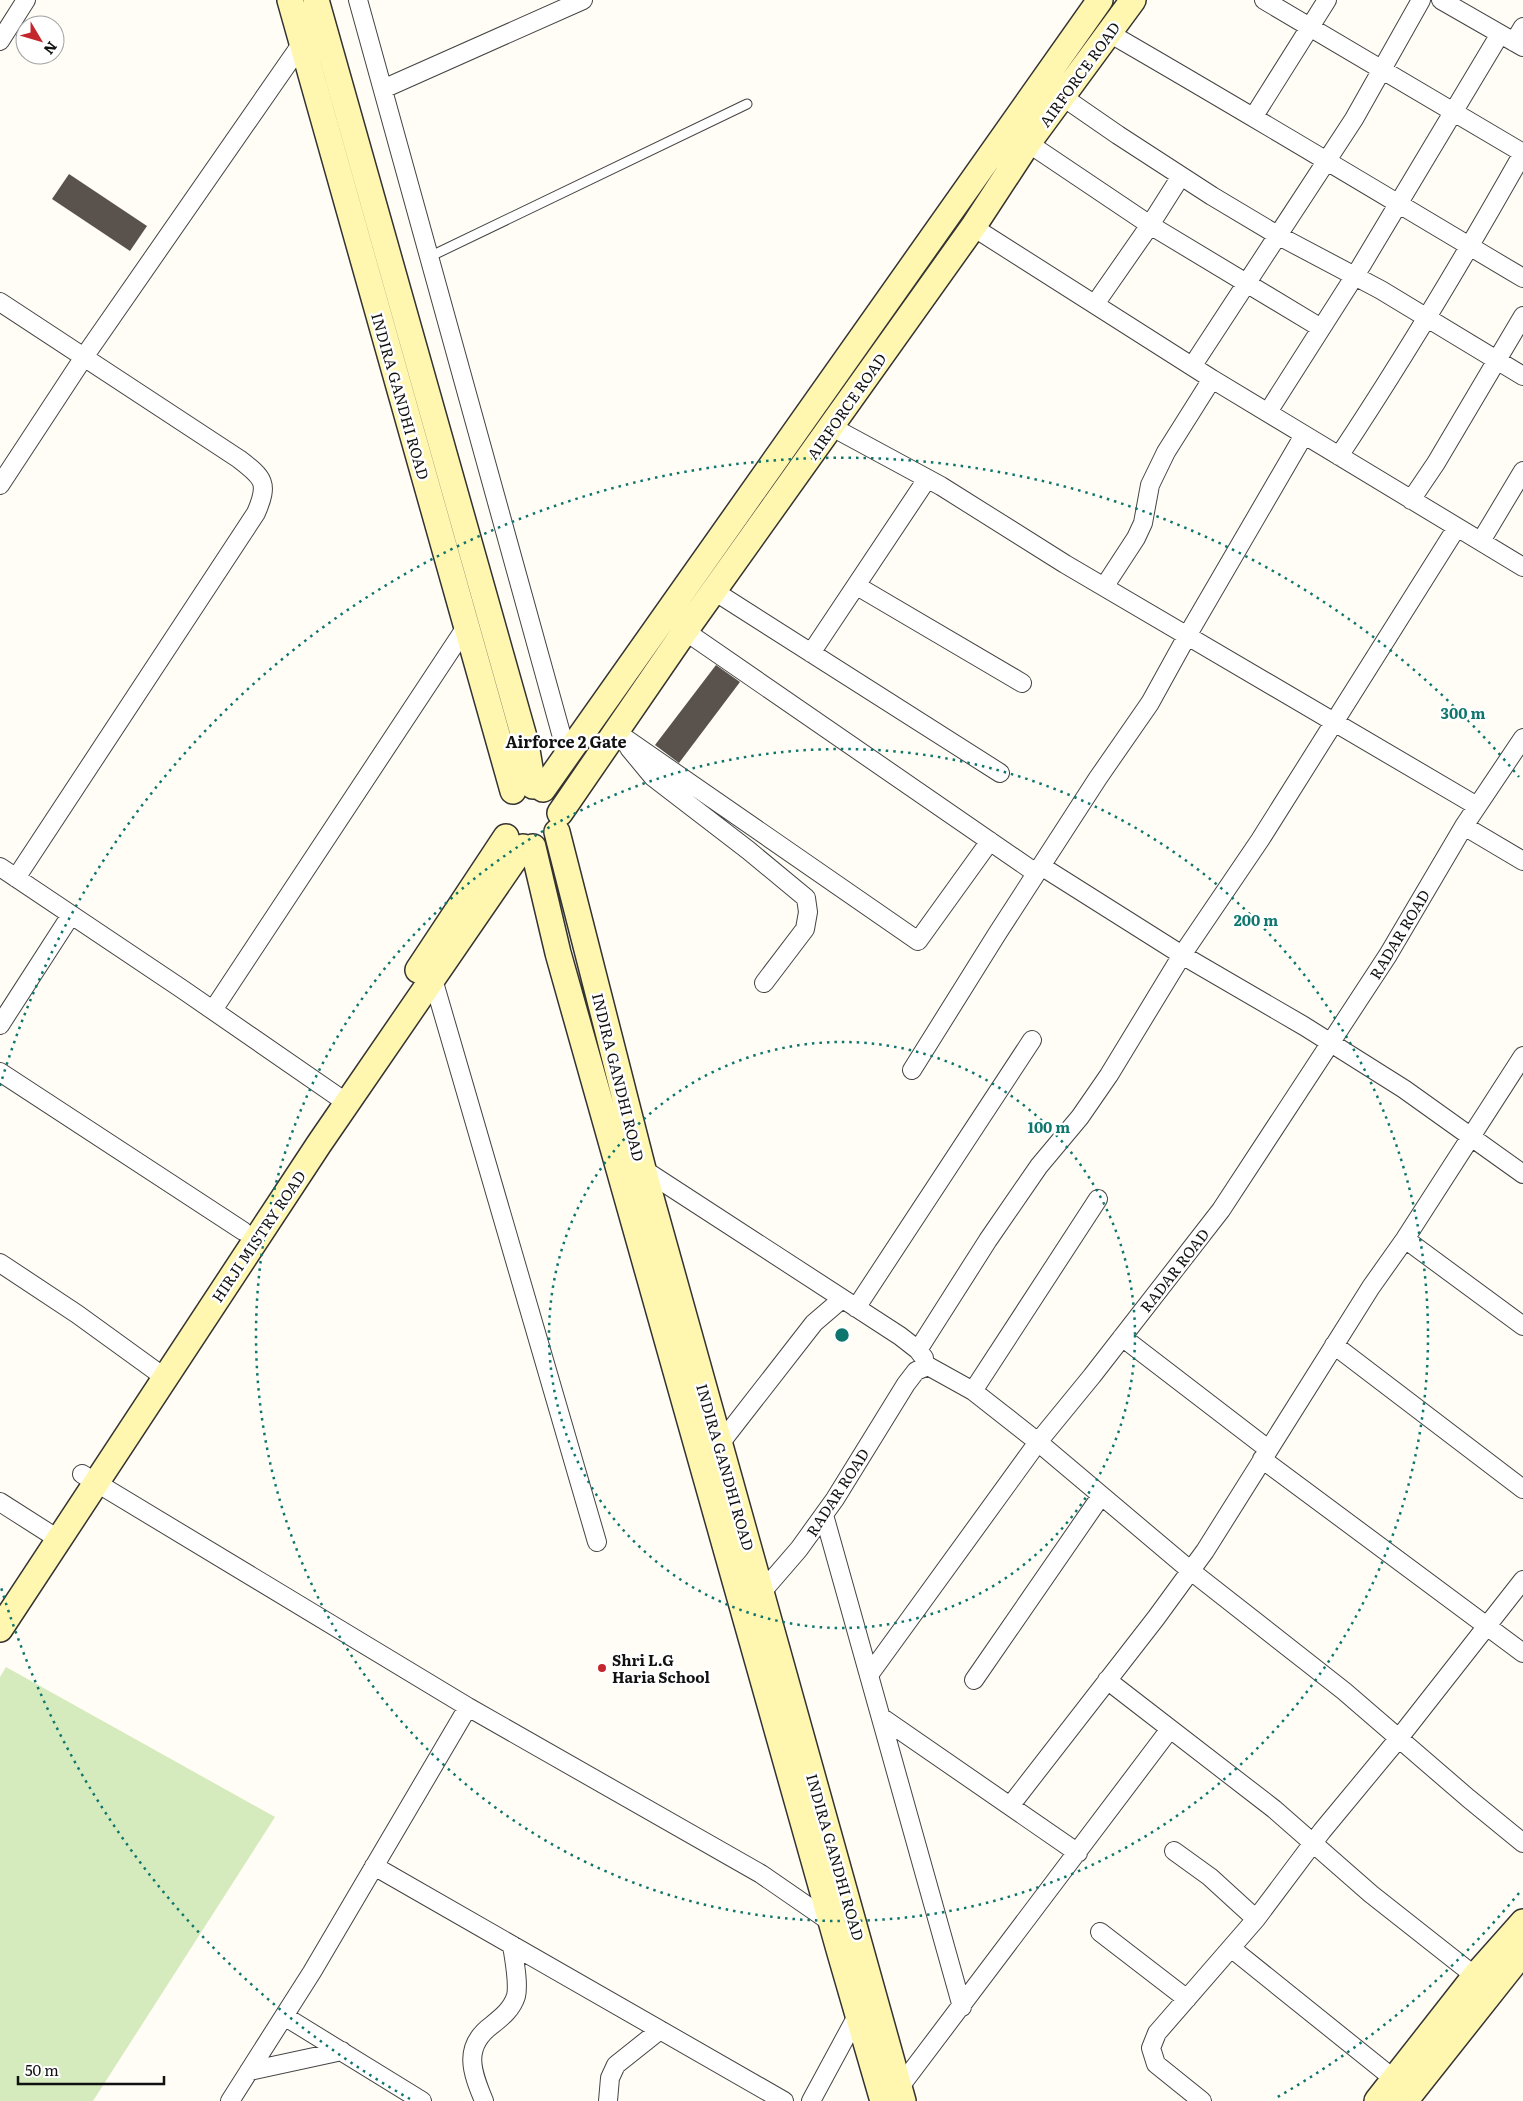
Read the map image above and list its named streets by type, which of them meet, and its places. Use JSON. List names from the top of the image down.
{
  "streets": {
    "main road": ["AIRFORCE ROAD", "INDIRA GANDHI ROAD", "HIRJI MISTRY ROAD"],
    "street": ["RADAR ROAD"]
  },
  "crossings": [
    ["AIRFORCE ROAD", "INDIRA GANDHI ROAD"],
    ["AIRFORCE ROAD", "HIRJI MISTRY ROAD"],
    ["INDIRA GANDHI ROAD", "RADAR ROAD"],
    ["INDIRA GANDHI ROAD", "HIRJI MISTRY ROAD"]
  ],
  "districts": ["Airforce 2 Gate"],
  "places": ["Shri L.G Haria School"],
  "scale_bar": "50 m",
  "north": "bottom right",
  "rings": ["300 m", "200 m", "100 m"]
}
